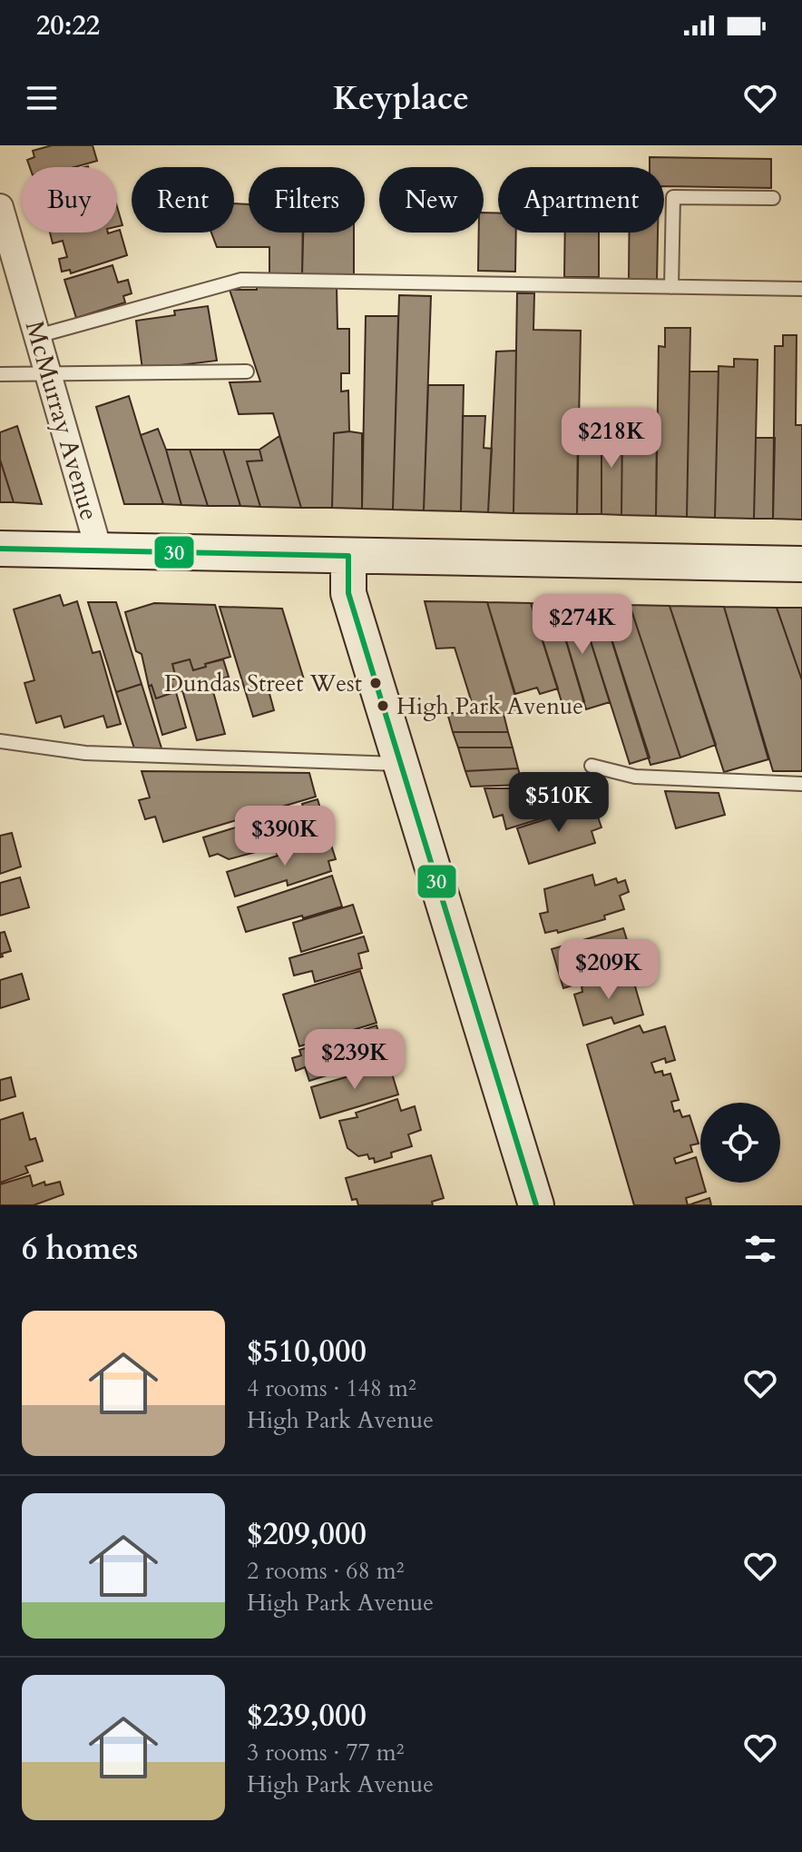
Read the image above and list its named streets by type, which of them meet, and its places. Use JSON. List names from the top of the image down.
{
  "streets": {
    "street": ["McMurray Avenue"]
  },
  "places": ["Dundas Street West", "High Park Avenue"],
  "lines": ["transit line 30"],
  "page": {
    "status": "20:22",
    "header": "Keyplace",
    "chip": [
      "Buy",
      "Rent",
      "Filters",
      "New",
      "Apartment"
    ],
    "price": [
      "$218K",
      "$274K",
      "$510K",
      "$390K",
      "$209K",
      "$239K"
    ],
    "heading": "6 homes",
    "list": [
      {
        "name": "$510,000",
        "note": "4 rooms · 148 m² · High Park Avenue"
      },
      {
        "name": "$209,000",
        "note": "2 rooms · 68 m² · High Park Avenue"
      },
      {
        "name": "$239,000",
        "note": "3 rooms · 77 m² · High Park Avenue"
      }
    ]
  }
}
